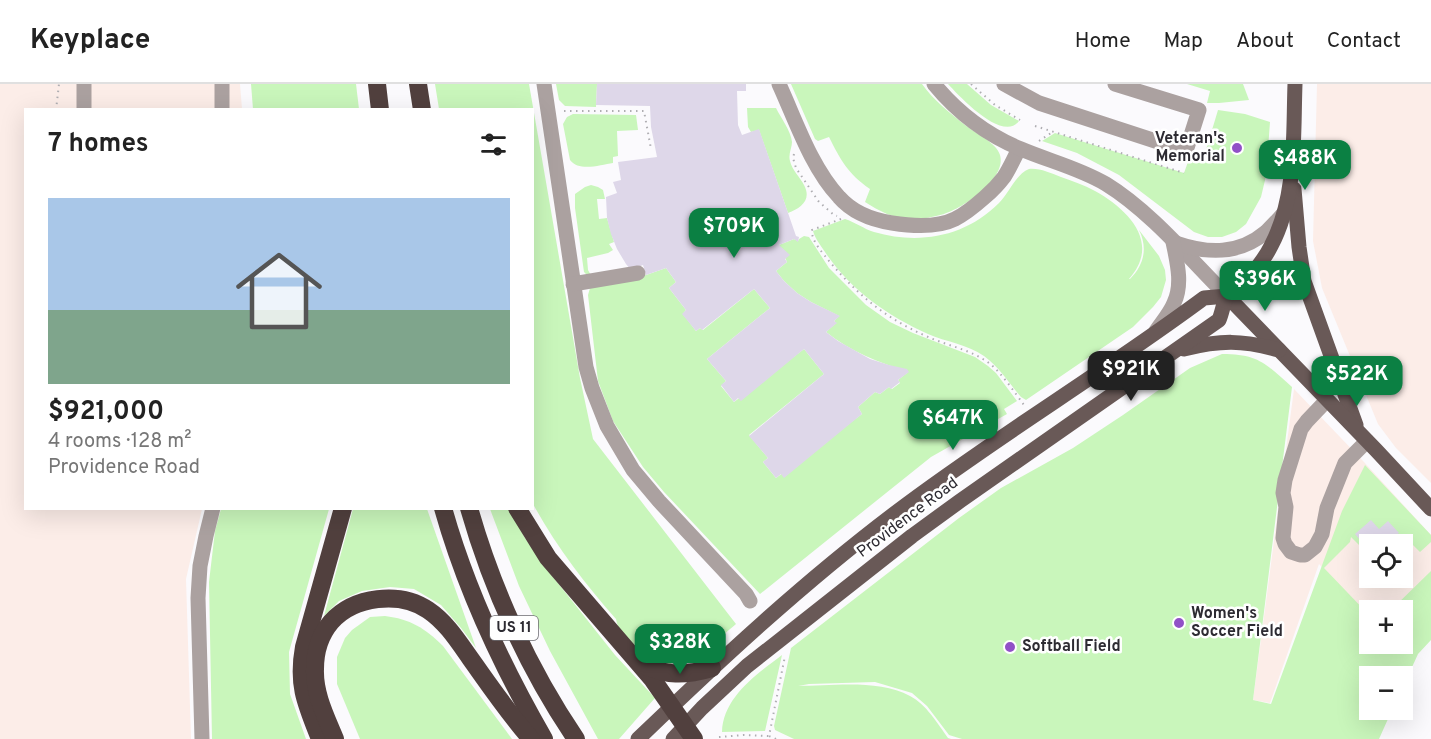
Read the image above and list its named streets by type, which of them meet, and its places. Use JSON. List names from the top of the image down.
{
  "streets": {
    "highway": ["US 11"],
    "main road": ["Providence Road"]
  },
  "places": ["Veteran's Memorial", "Women's Soccer Field", "Softball Field"],
  "page": {
    "header": "Keyplace",
    "nav": [
      "Home",
      "Map",
      "About",
      "Contact"
    ],
    "heading": "7 homes",
    "price": [
      "$488K",
      "$709K",
      "$396K",
      "$921K",
      "$522K",
      "$647K",
      "$328K"
    ],
    "list": [
      {
        "name": "$921,000",
        "note": "4 rooms · 128 m² · Providence Road"
      }
    ],
    "map_buttons": ["+", "−"]
  }
}
